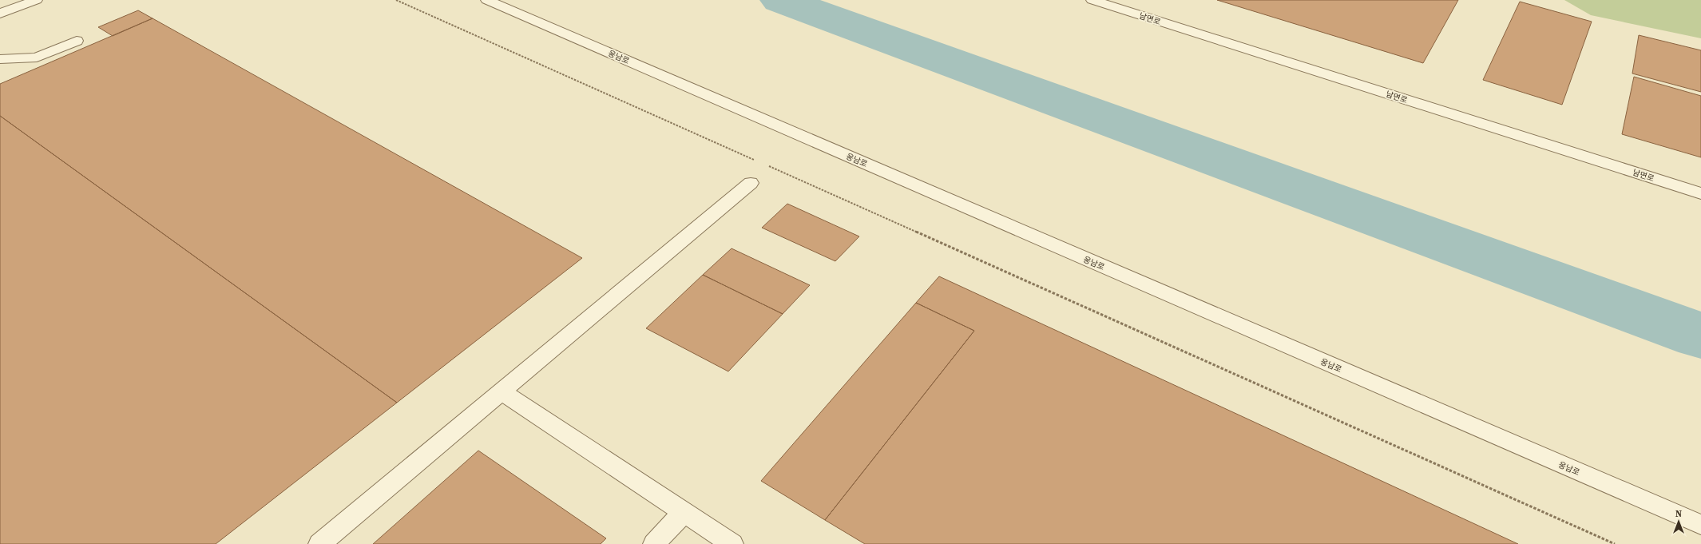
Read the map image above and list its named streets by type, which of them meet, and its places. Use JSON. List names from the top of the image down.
{
  "streets": {
    "street": ["남면로", "웅남로"]
  },
  "north": "top"
}
